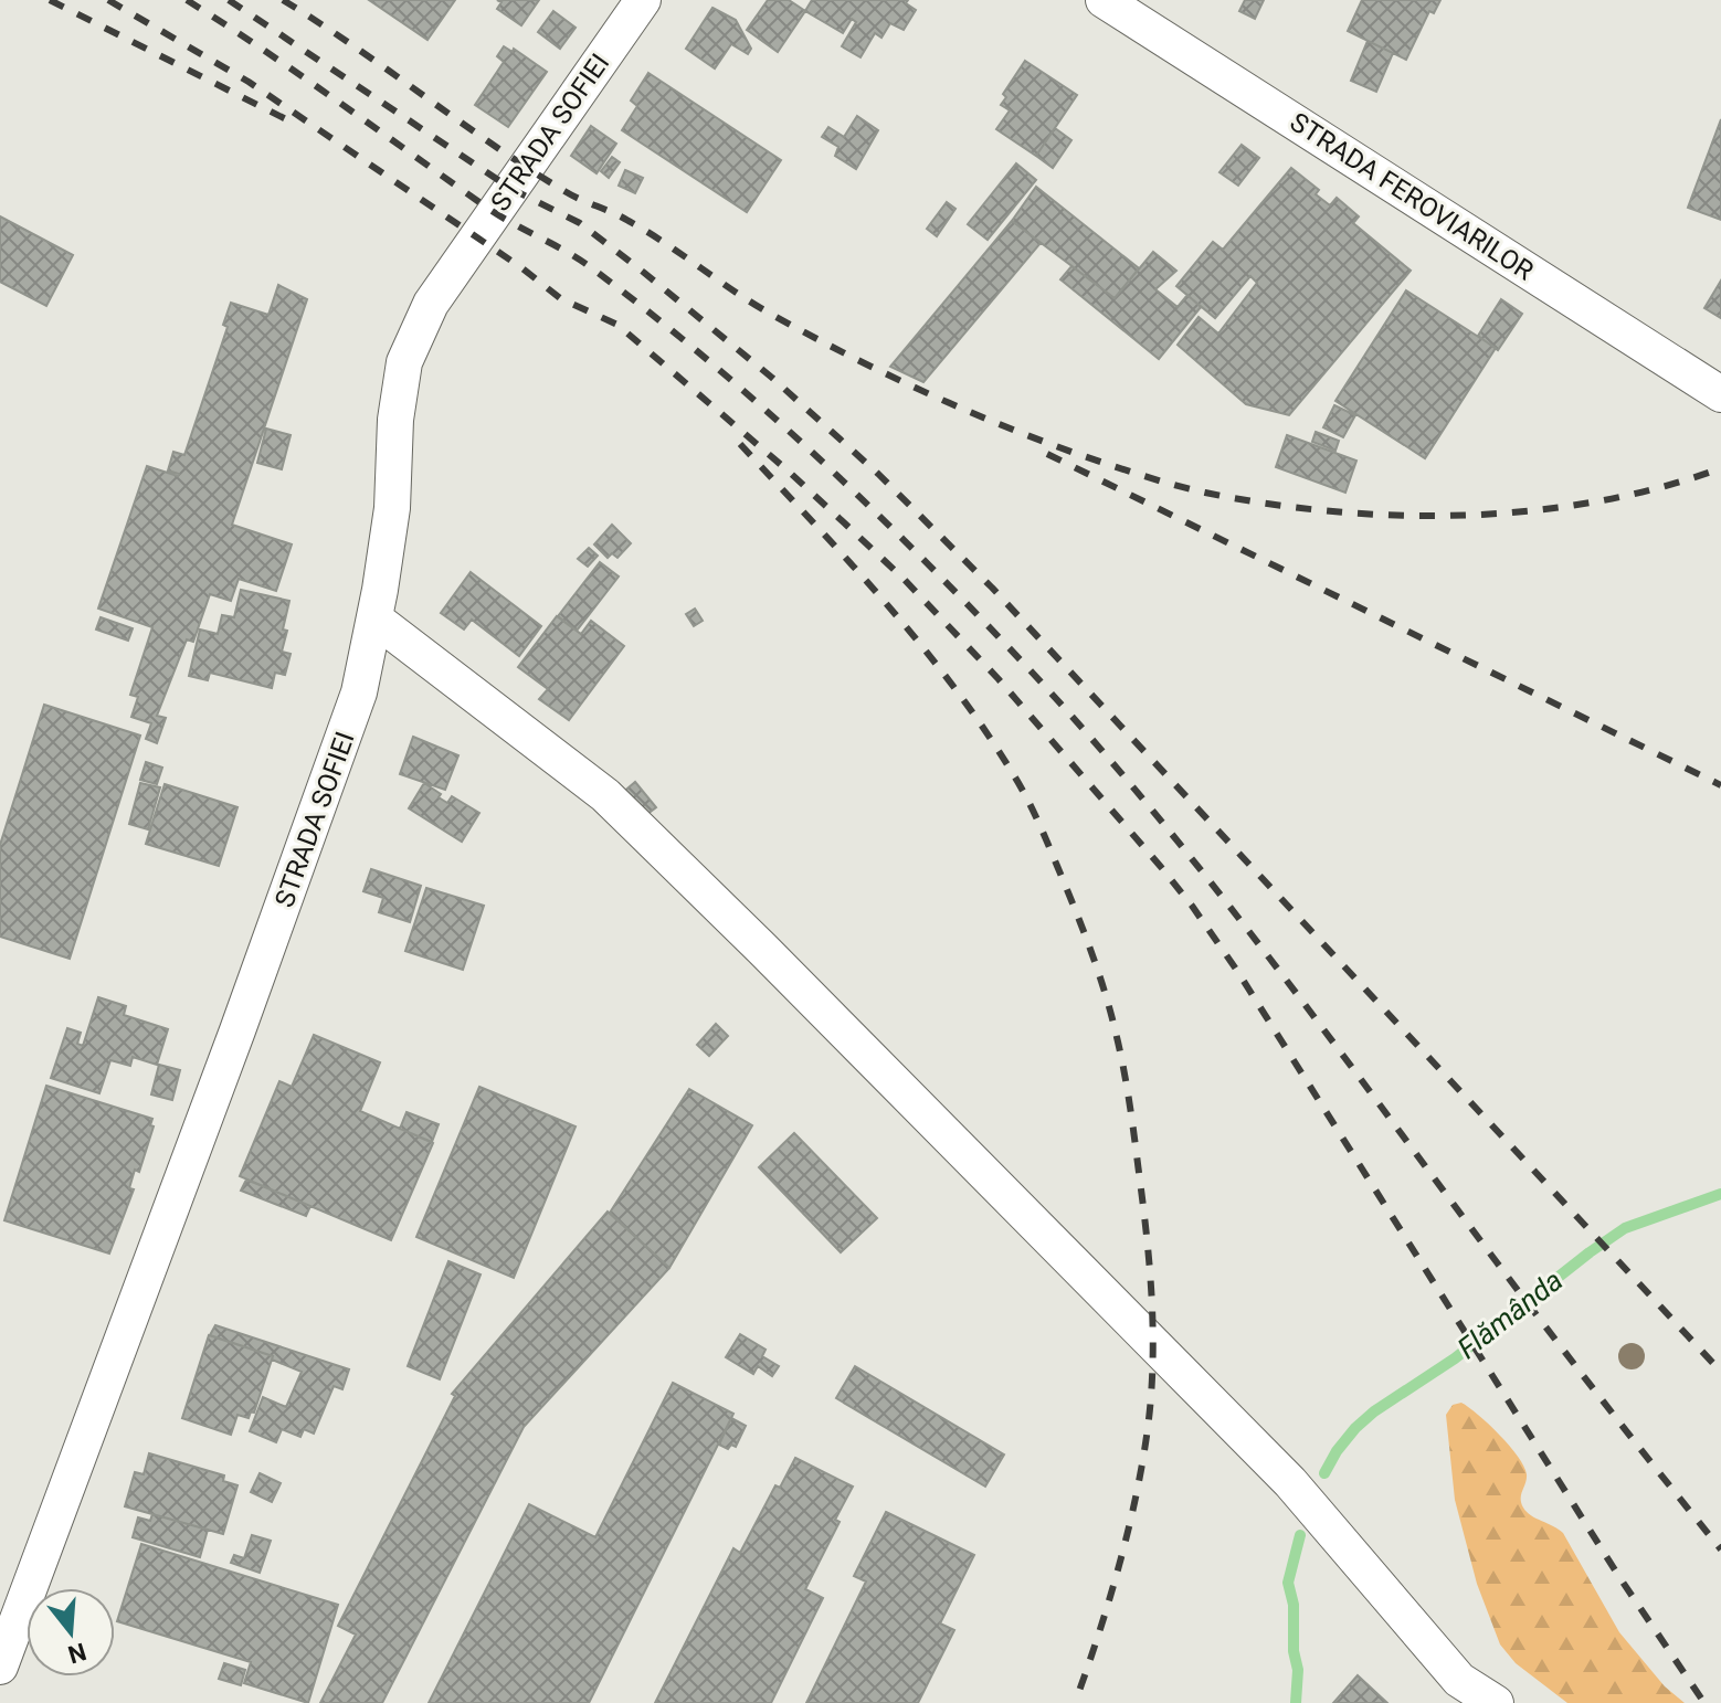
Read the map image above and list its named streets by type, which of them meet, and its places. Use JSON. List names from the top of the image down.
{
  "streets": {
    "street": ["STRADA SOFIEI", "STRADA FEROVIARILOR"]
  },
  "water": ["Flămânda"],
  "north": "bottom"
}
